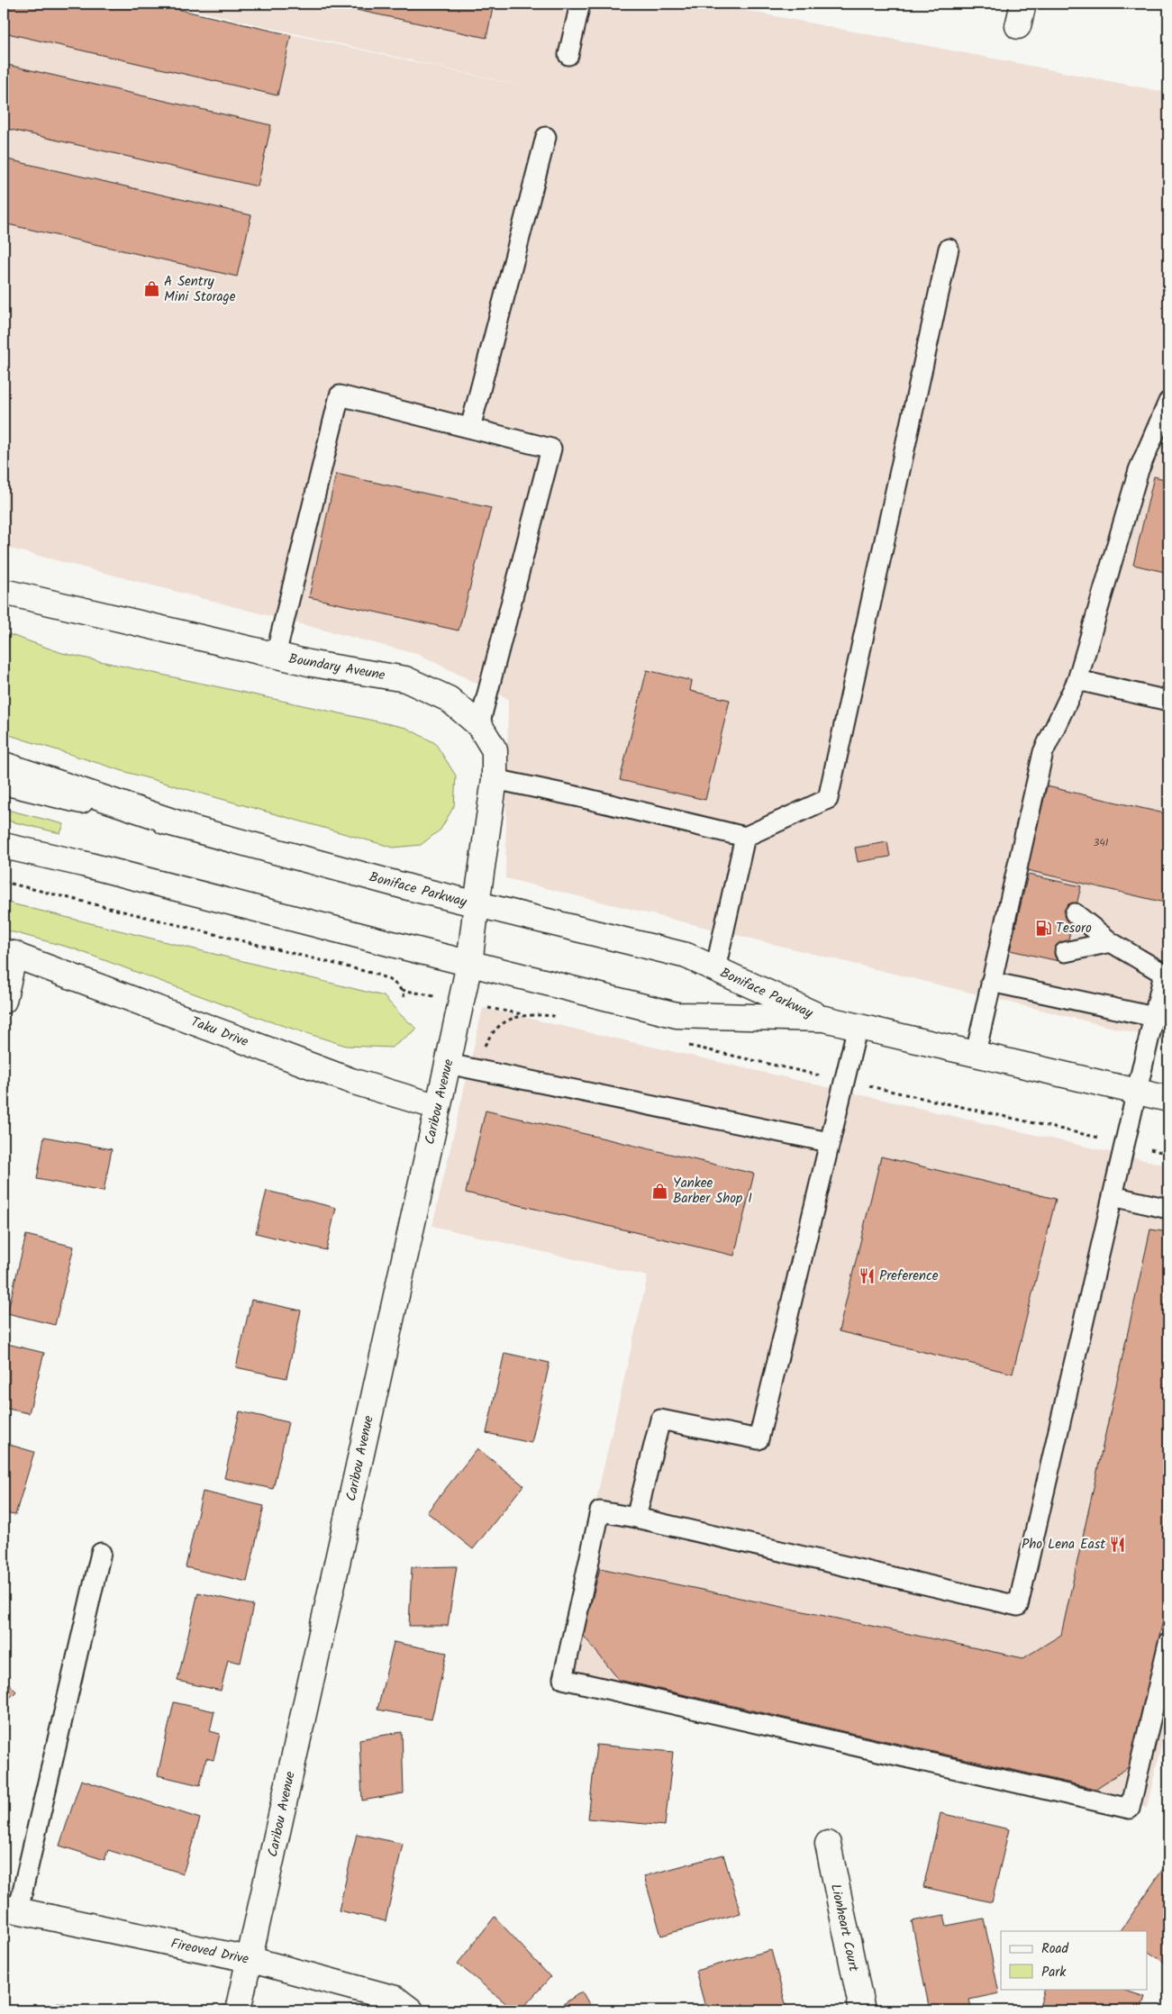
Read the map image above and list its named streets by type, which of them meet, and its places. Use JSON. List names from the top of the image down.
{
  "streets": {
    "main road": [
      "Boundary Aveune",
      "Boniface Parkway",
      "Taku Drive",
      "Caribou Avenue",
      "Lionheart Court",
      "Fireoved Drive"
    ]
  },
  "crossings": [
    ["Boundary Aveune", "Boniface Parkway"],
    ["Boundary Aveune", "Caribou Avenue"],
    ["Boniface Parkway", "Caribou Avenue"],
    ["Taku Drive", "Caribou Avenue"],
    ["Caribou Avenue", "Fireoved Drive"]
  ],
  "places": {
    "shop": ["A Sentry Mini Storage", "Yankee Barber Shop I"],
    "fuel station": ["Tesoro"],
    "restaurant": ["Preference", "Pho Lena East"]
  },
  "house_numbers": ["341"],
  "legend": ["Road", "Park"]
}
